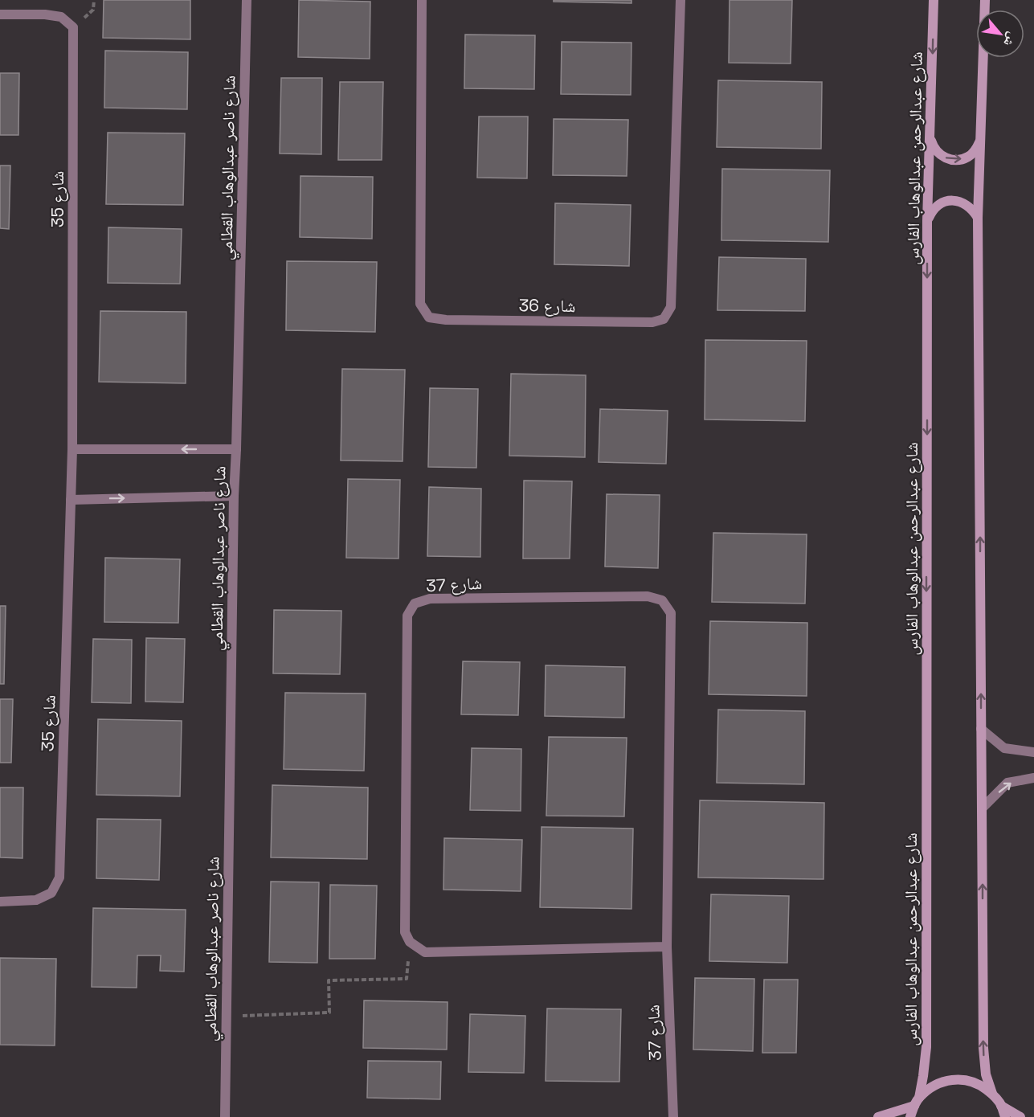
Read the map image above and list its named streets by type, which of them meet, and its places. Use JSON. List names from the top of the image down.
{
  "streets": {
    "street": [
      "شارع عبدالرحمن عبدالوهاب الفارس",
      "شارع ناصر عبدالوهاب القطامي",
      "شارع 35",
      "شارع 36",
      "شارع 37"
    ]
  },
  "north": "bottom right"
}
